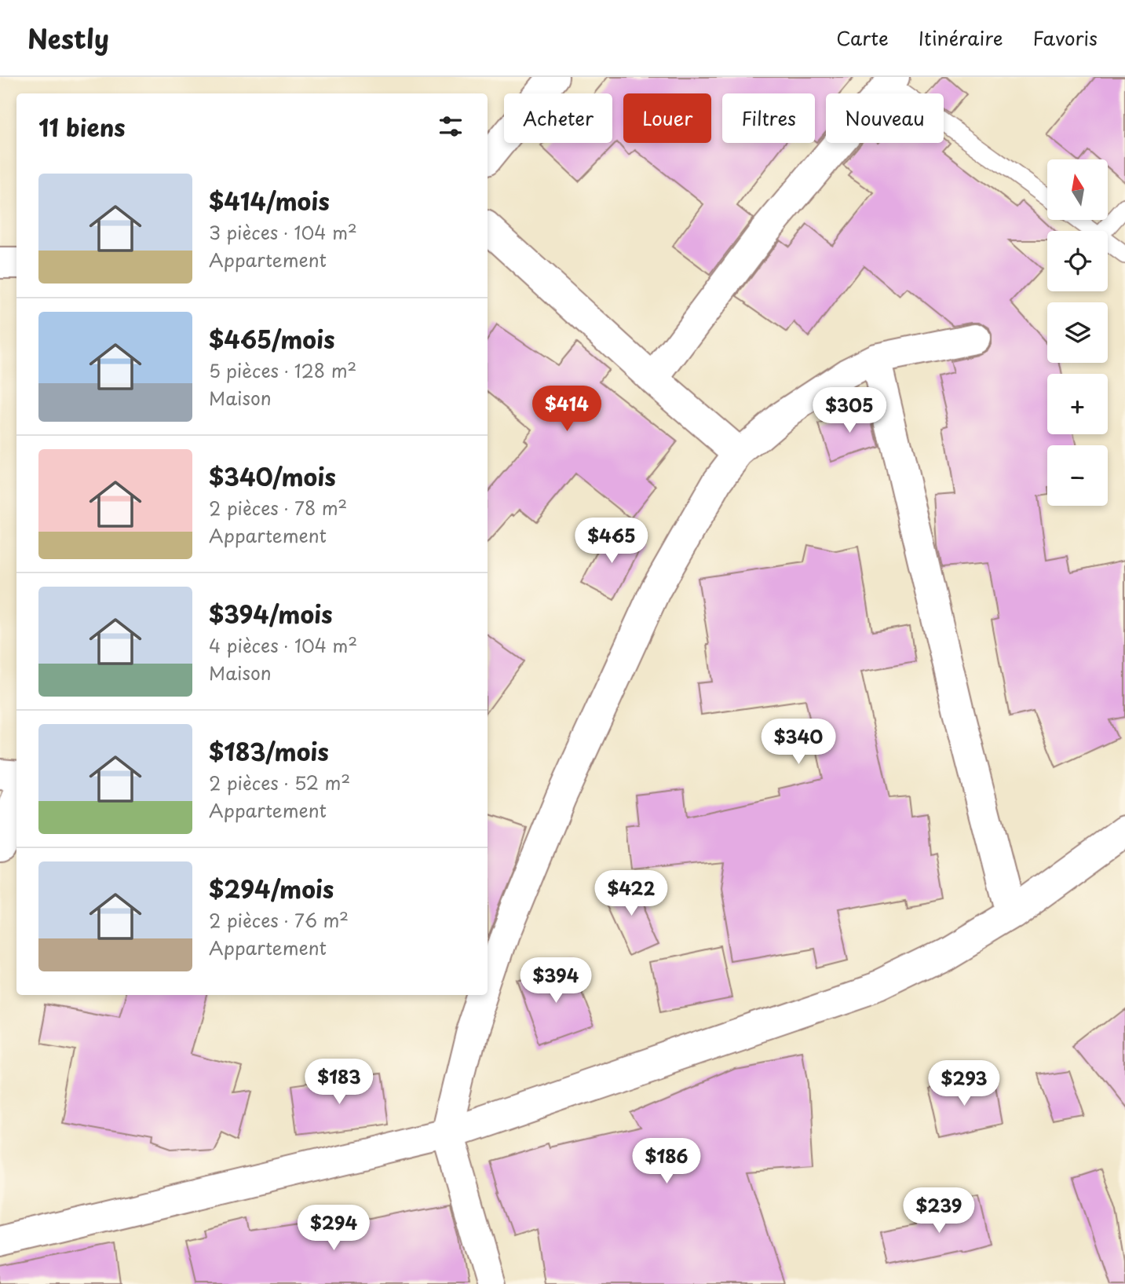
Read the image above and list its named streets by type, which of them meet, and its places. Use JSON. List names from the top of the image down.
{
  "north": "top",
  "page": {
    "header": "Nestly",
    "nav": ["Carte", "Itinéraire", "Favoris"],
    "chip": [
      "Acheter",
      "Louer",
      "Filtres",
      "Nouveau"
    ],
    "heading": "11 biens",
    "map_buttons": ["+", "−"],
    "list": [
      {
        "name": "$414/mois",
        "note": "3 pièces · 104 m² · Appartement"
      },
      {
        "name": "$465/mois",
        "note": "5 pièces · 128 m² · Maison"
      },
      {
        "name": "$340/mois",
        "note": "2 pièces · 78 m² · Appartement"
      },
      {
        "name": "$394/mois",
        "note": "4 pièces · 104 m² · Maison"
      },
      {
        "name": "$183/mois",
        "note": "2 pièces · 52 m² · Appartement"
      },
      {
        "name": "$294/mois",
        "note": "2 pièces · 76 m² · Appartement"
      }
    ],
    "price": [
      "$414",
      "$305",
      "$465",
      "$340",
      "$422",
      "$394",
      "$183",
      "$293",
      "$186",
      "$239",
      "$294"
    ]
  }
}
